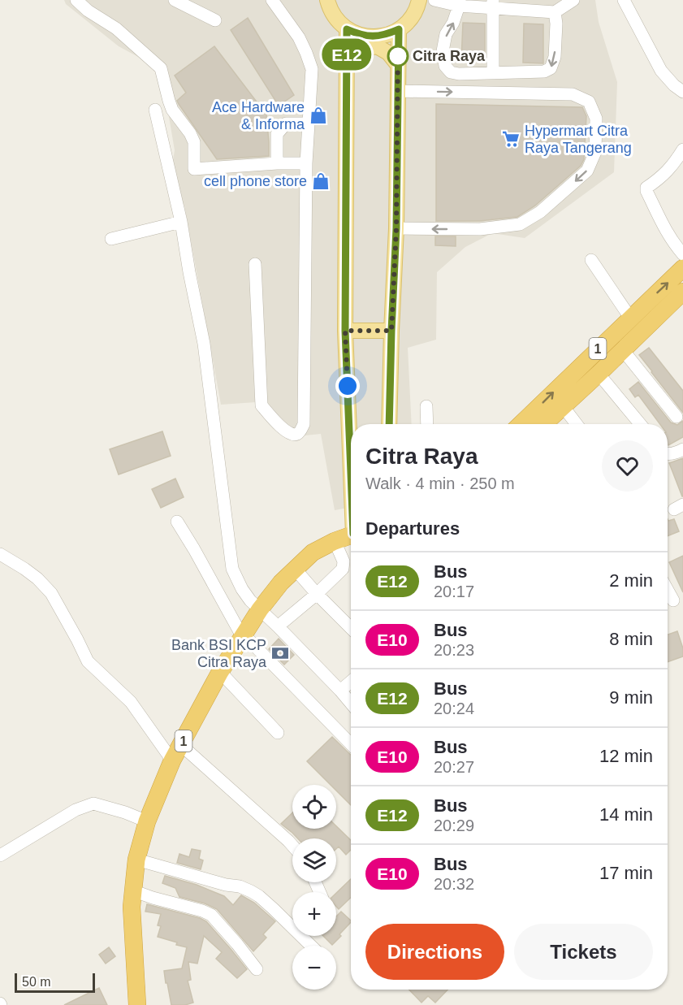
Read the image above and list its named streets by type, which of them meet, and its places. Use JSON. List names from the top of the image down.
{
  "streets": {
    "highway": ["1"]
  },
  "places": {
    "other": ["Citra Raya"],
    "shop": ["Ace Hardware & Informa", "cell phone store"],
    "supermarket": ["Hypermart Citra Raya Tangerang"],
    "bank": ["Bank BSI KCP Citra Raya"]
  },
  "lines": ["bus line E12"],
  "scale_bar": "50 m",
  "page": {
    "on_map": "E12",
    "heading": [
      ["Citra Raya", "Walk · 4 min · 250 m"],
      "Departures"
    ],
    "list": [
      {
        "mark": "E12",
        "name": "Bus",
        "note": "20:17",
        "value": "2 min"
      },
      {
        "mark": "E10",
        "name": "Bus",
        "note": "20:23",
        "value": "8 min"
      },
      {
        "mark": "E12",
        "name": "Bus",
        "note": "20:24",
        "value": "9 min"
      },
      {
        "mark": "E10",
        "name": "Bus",
        "note": "20:27",
        "value": "12 min"
      },
      {
        "mark": "E12",
        "name": "Bus",
        "note": "20:29",
        "value": "14 min"
      },
      {
        "mark": "E10",
        "name": "Bus",
        "note": "20:32",
        "value": "17 min"
      }
    ],
    "map_buttons": ["+", "−"],
    "buttons": ["Directions", "Tickets"],
    "scale": "50 m"
  }
}
